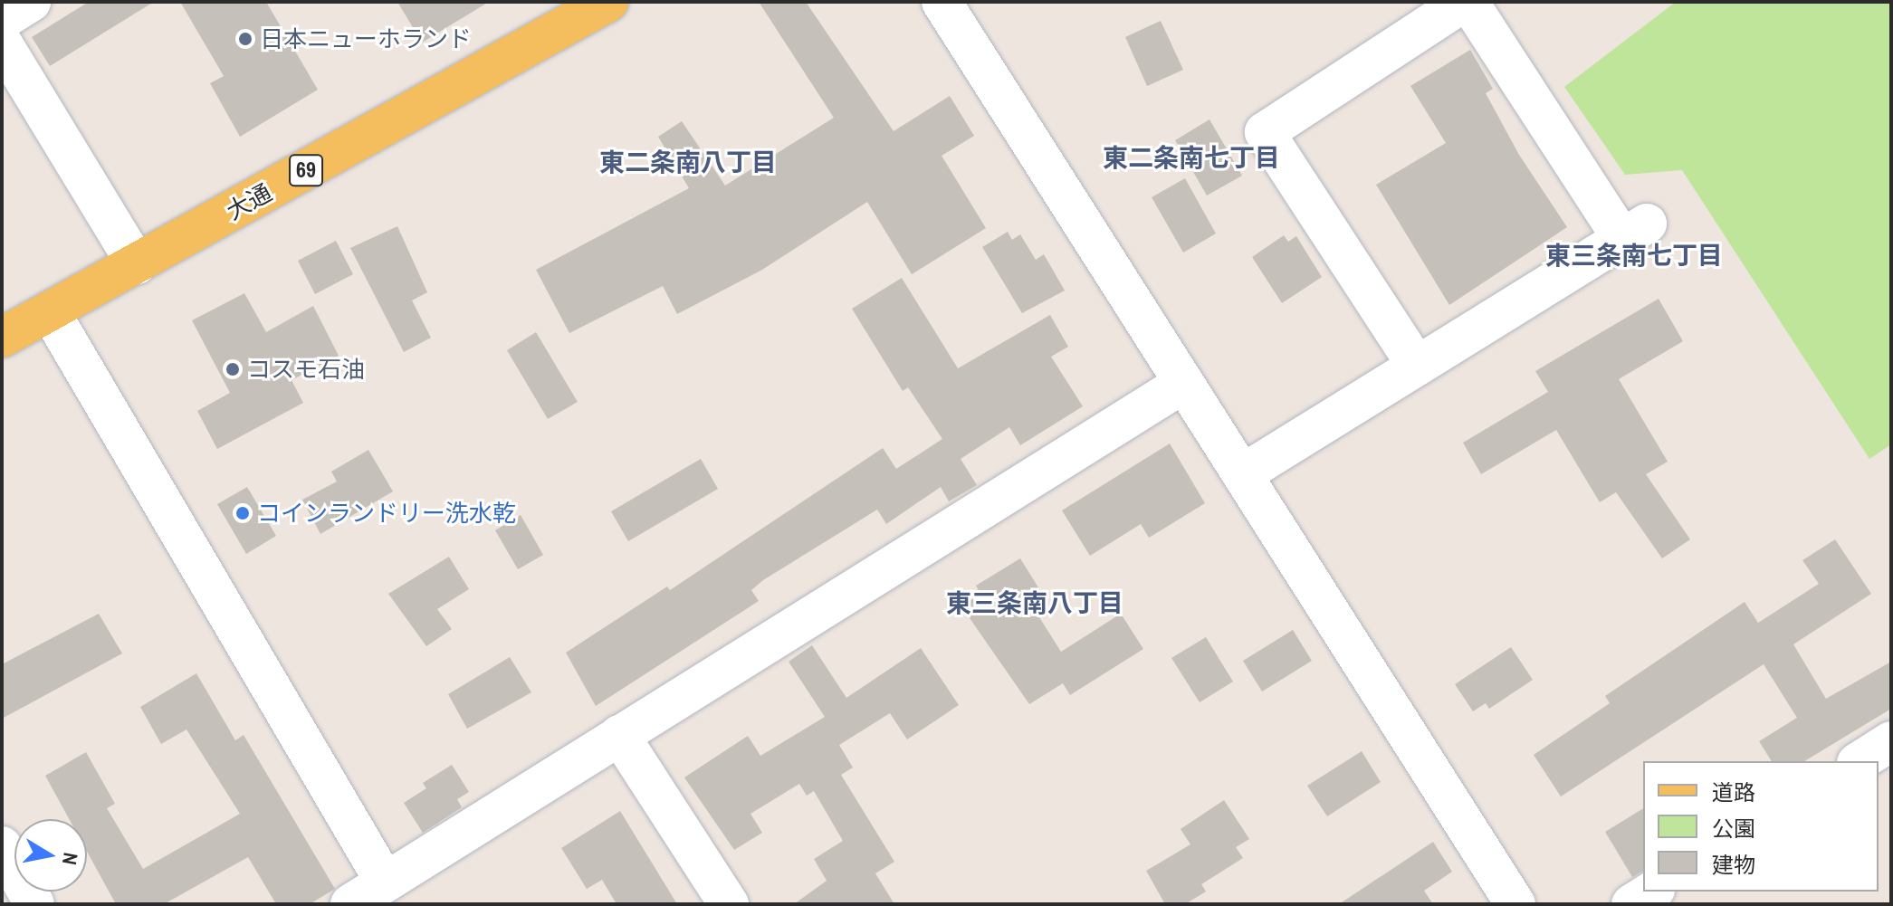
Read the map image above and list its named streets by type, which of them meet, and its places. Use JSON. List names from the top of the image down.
{
  "streets": {
    "main road": ["69", "大通"]
  },
  "districts": [
    "東二条南七丁目",
    "東二条南八丁目",
    "東三条南七丁目",
    "東三条南八丁目"
  ],
  "places": ["日本ニューホランド", "コスモ石油", "コインランドリー洗水乾"],
  "legend": ["道路", "公園", "建物"],
  "north": "right"
}
